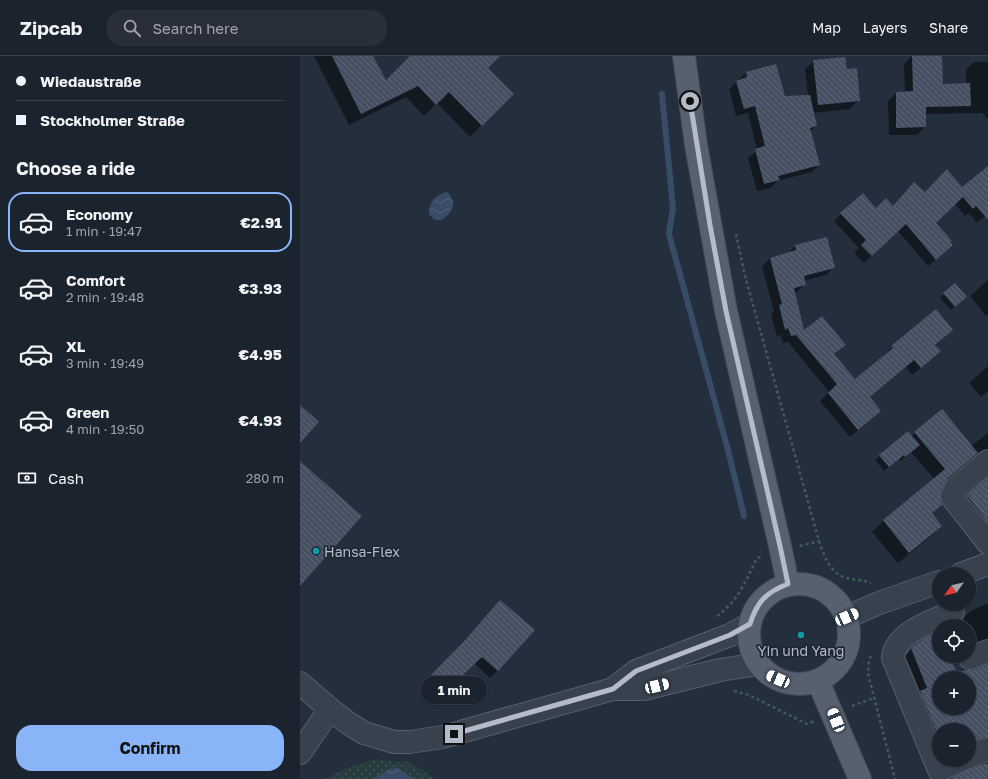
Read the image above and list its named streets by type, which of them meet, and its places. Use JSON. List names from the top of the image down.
{
  "places": ["Hansa-Flex", "Yin und Yang"],
  "north": "bottom left",
  "page": {
    "header": "Zipcab",
    "search": "Search here",
    "nav": ["Map", "Layers", "Share"],
    "banner": ["Wiedaustraße", "Stockholmer Straße"],
    "heading": "Choose a ride",
    "list": [
      {
        "name": "Economy",
        "note": "1 min · 19:47",
        "value": "€2.91"
      },
      {
        "name": "Comfort",
        "note": "2 min · 19:48",
        "value": "€3.93"
      },
      {
        "name": "XL",
        "note": "3 min · 19:49",
        "value": "€4.95"
      },
      {
        "name": "Green",
        "note": "4 min · 19:50",
        "value": "€4.93"
      }
    ],
    "pay": ["Cash", "280 m"],
    "map_buttons": ["+", "−"],
    "bubble": "1 min",
    "buttons": "Confirm"
  }
}
